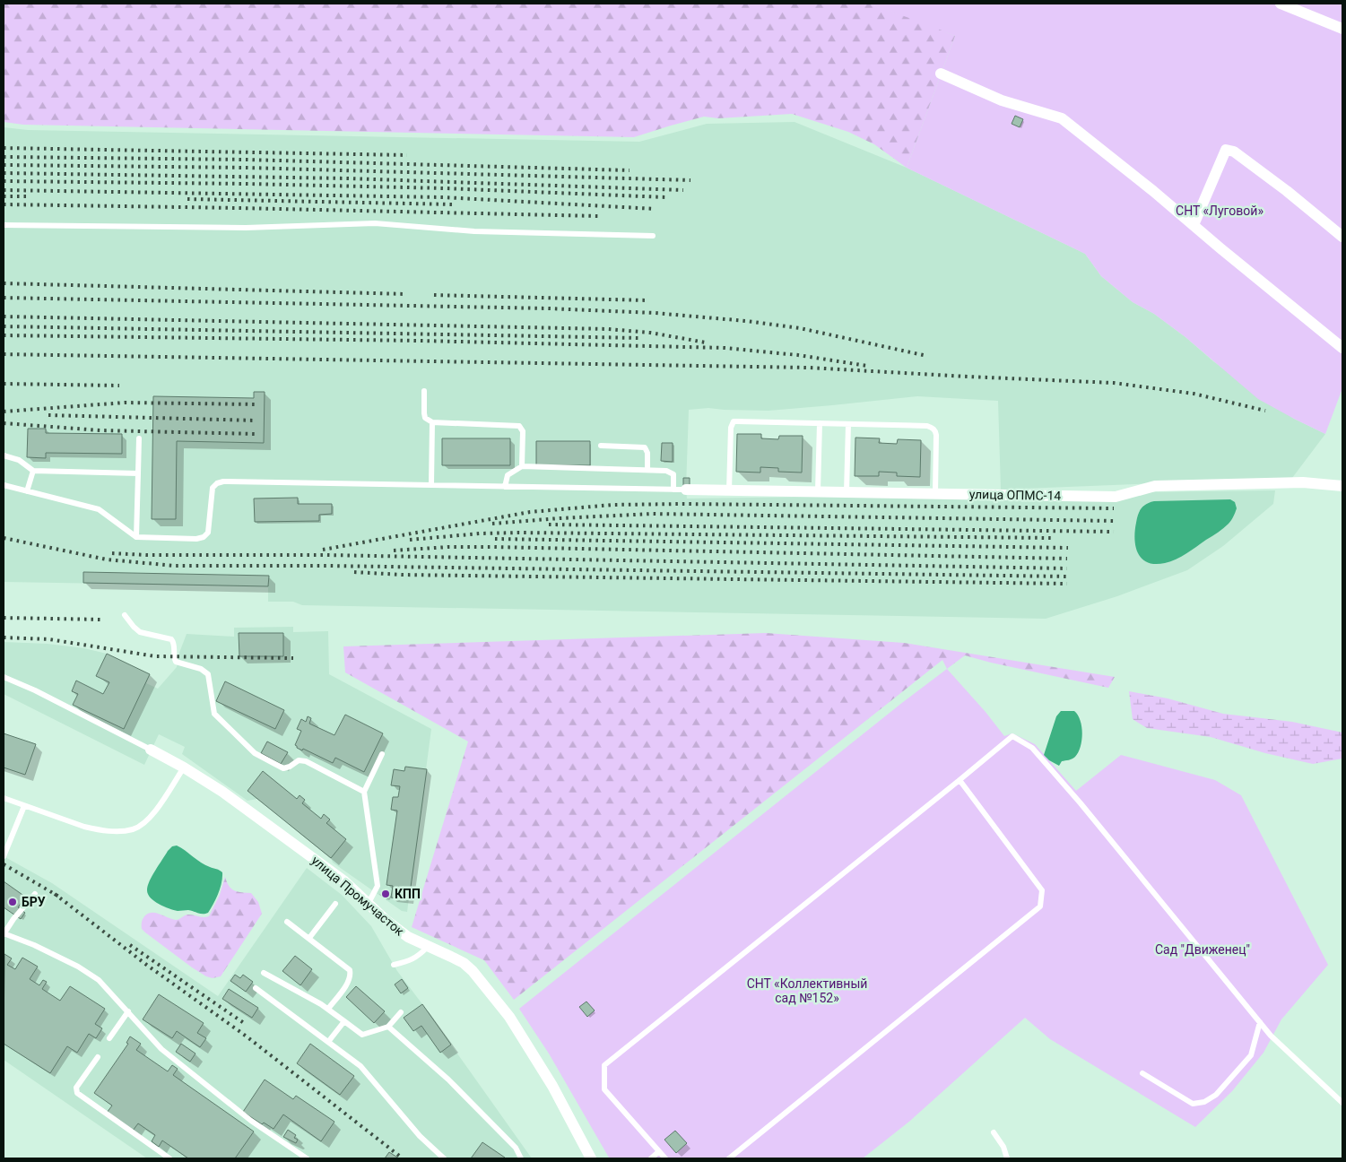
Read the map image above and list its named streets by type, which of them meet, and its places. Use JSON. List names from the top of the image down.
{
  "streets": {
    "street": ["улица ОПМС-14", "улица Промучасток"]
  },
  "parks": ["СНТ «Луговой»", "Сад \"Движенец\"", "СНТ «Коллективный сад №152»"],
  "places": ["КПП", "БРУ"]
}
